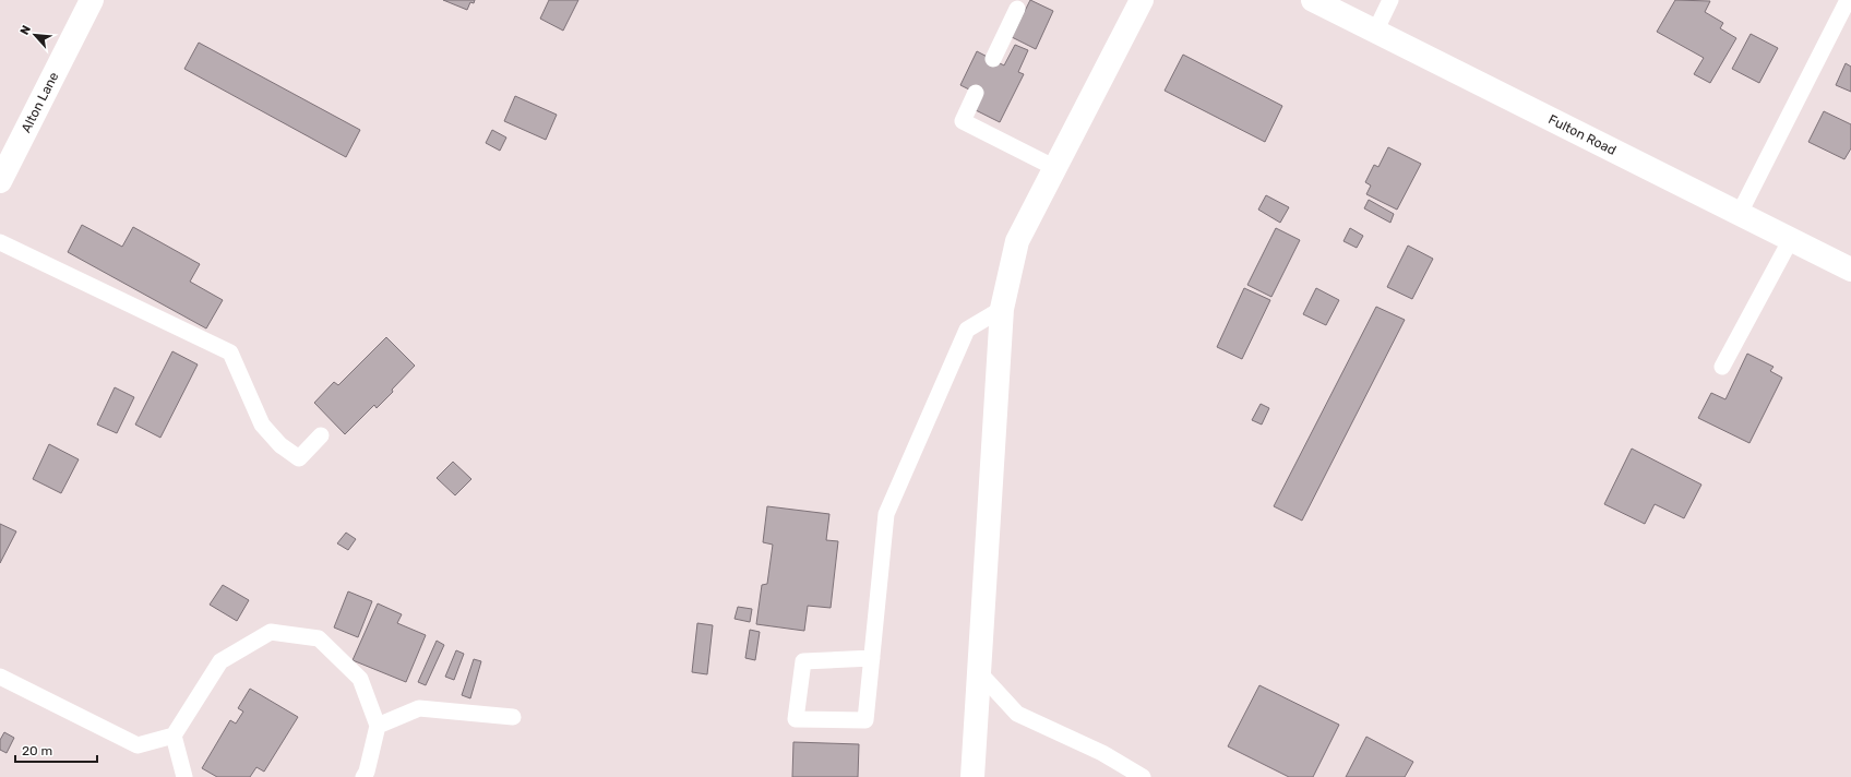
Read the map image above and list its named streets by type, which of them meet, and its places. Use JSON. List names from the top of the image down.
{
  "streets": {
    "street": ["Alton Lane", "Fulton Road"]
  },
  "scale_bar": "20 m",
  "north": "top left"
}
